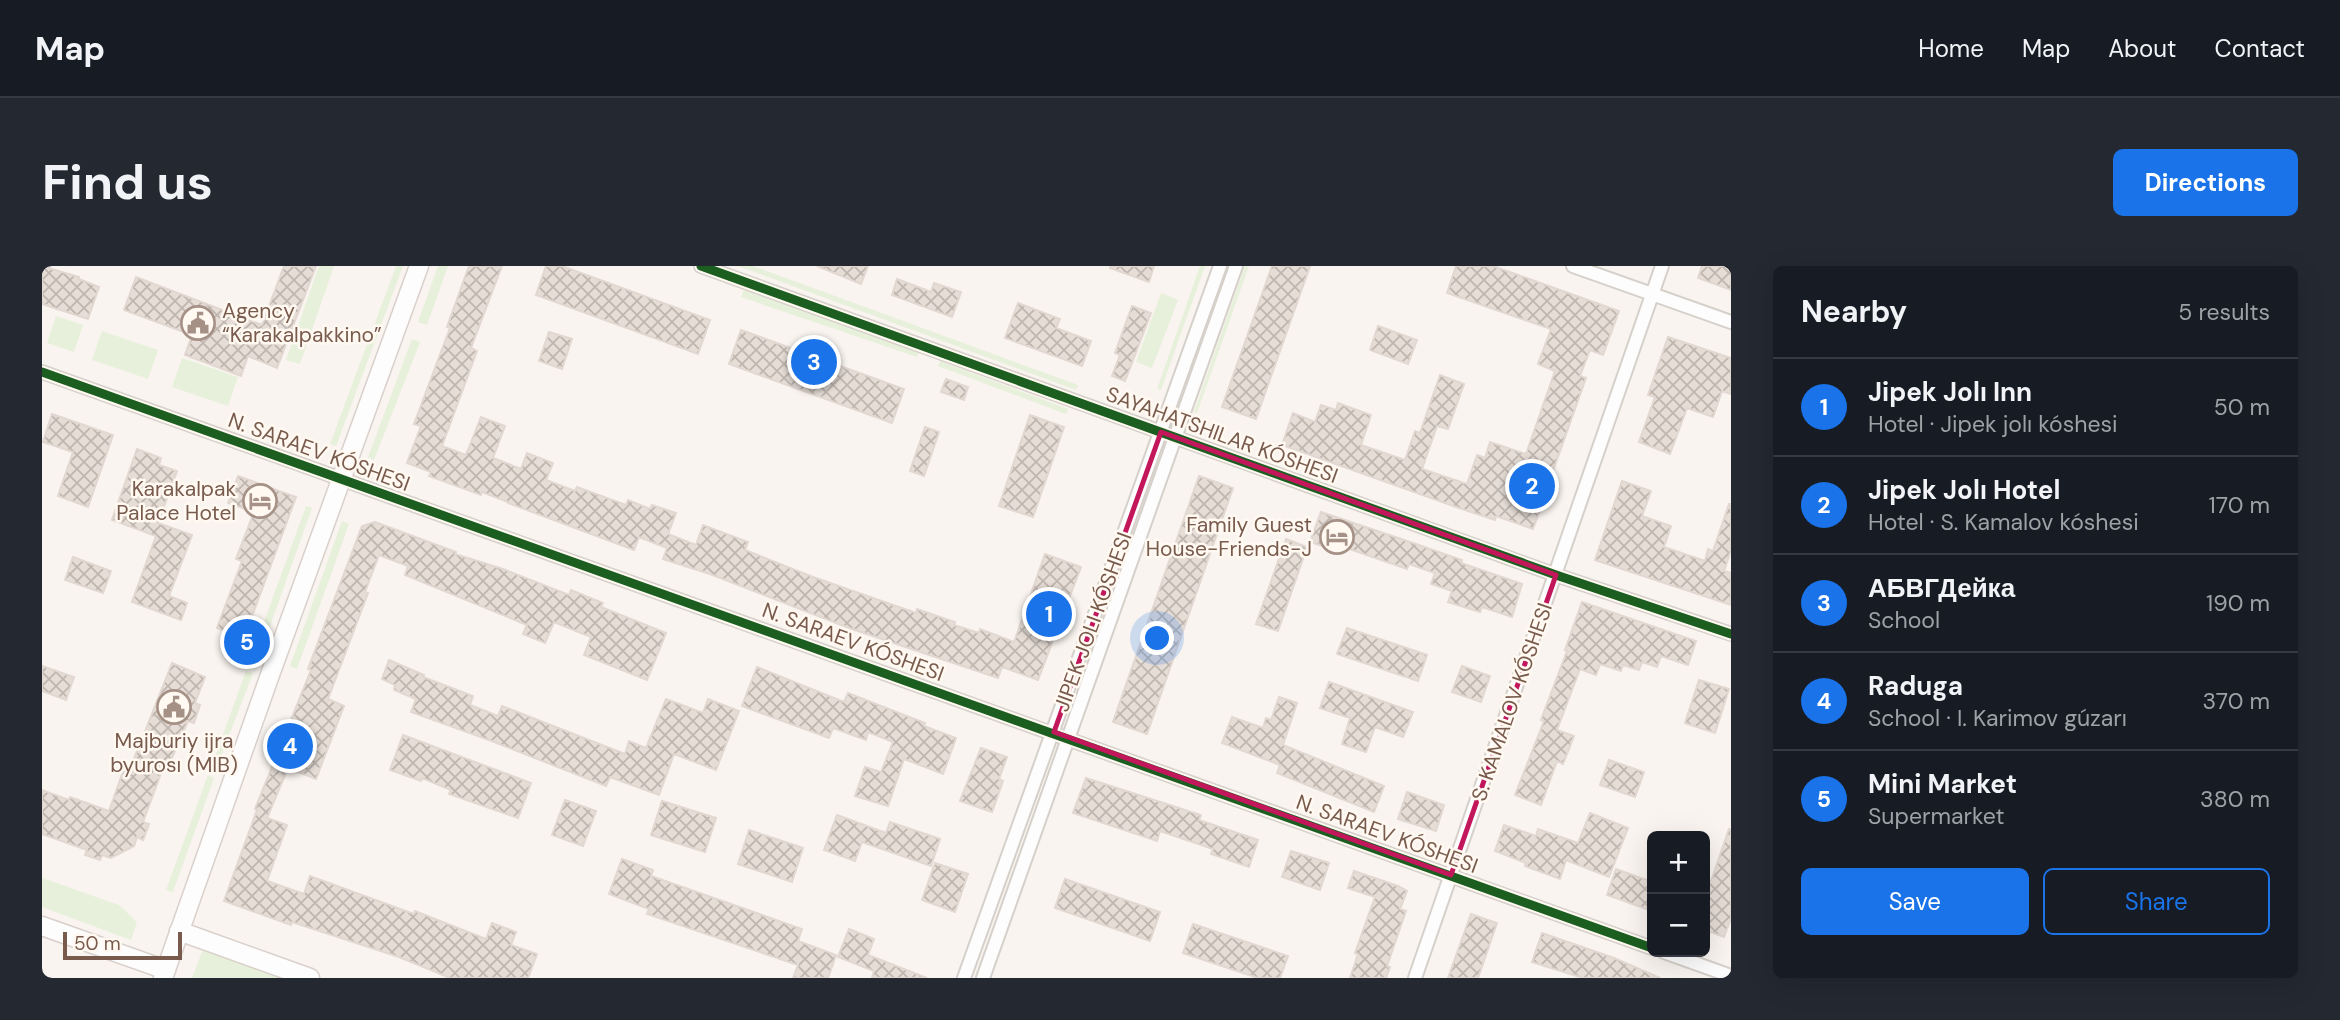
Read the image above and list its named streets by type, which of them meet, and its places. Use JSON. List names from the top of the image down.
{
  "streets": {
    "street": ["N. SARAEV KÓSHESI", "S. KAMALOV KÓSHESI"],
    "cycle path": ["SAYAHATSHILAR KÓSHESI"]
  },
  "crossings": [
    ["N. SARAEV KÓSHESI", "S. KAMALOV KÓSHESI"]
  ],
  "places": {
    "public building": ["Agency “Karakalpakkino”", "Majburiy ijra byurosı (MIB)"],
    "hotel": ["Karakalpak Palace Hotel", "Family Guest House-Friends-J"]
  },
  "scale_bar": "50 m",
  "page": {
    "header": "Map",
    "nav": [
      "Home",
      "Map",
      "About",
      "Contact"
    ],
    "buttons": [
      "Directions",
      ["Save", "Share"]
    ],
    "title": "Find us",
    "heading": ["Nearby", "5 results"],
    "pins": [
      "3",
      "2",
      "1",
      "5",
      "4"
    ],
    "list": [
      {
        "mark": "1",
        "name": "Jipek Jolı Inn",
        "note": "Hotel · Jipek jolı kóshesi",
        "value": "50 m"
      },
      {
        "mark": "2",
        "name": "Jipek Jolı Hotel",
        "note": "Hotel · S. Kamalov kóshesi",
        "value": "170 m"
      },
      {
        "mark": "3",
        "name": "АБВГДейка",
        "note": "School",
        "value": "190 m"
      },
      {
        "mark": "4",
        "name": "Raduga",
        "note": "School · I. Karimov gúzarı",
        "value": "370 m"
      },
      {
        "mark": "5",
        "name": "Mini Market",
        "note": "Supermarket",
        "value": "380 m"
      }
    ],
    "map_buttons": ["+", "−"],
    "scale": "50 m"
  }
}
